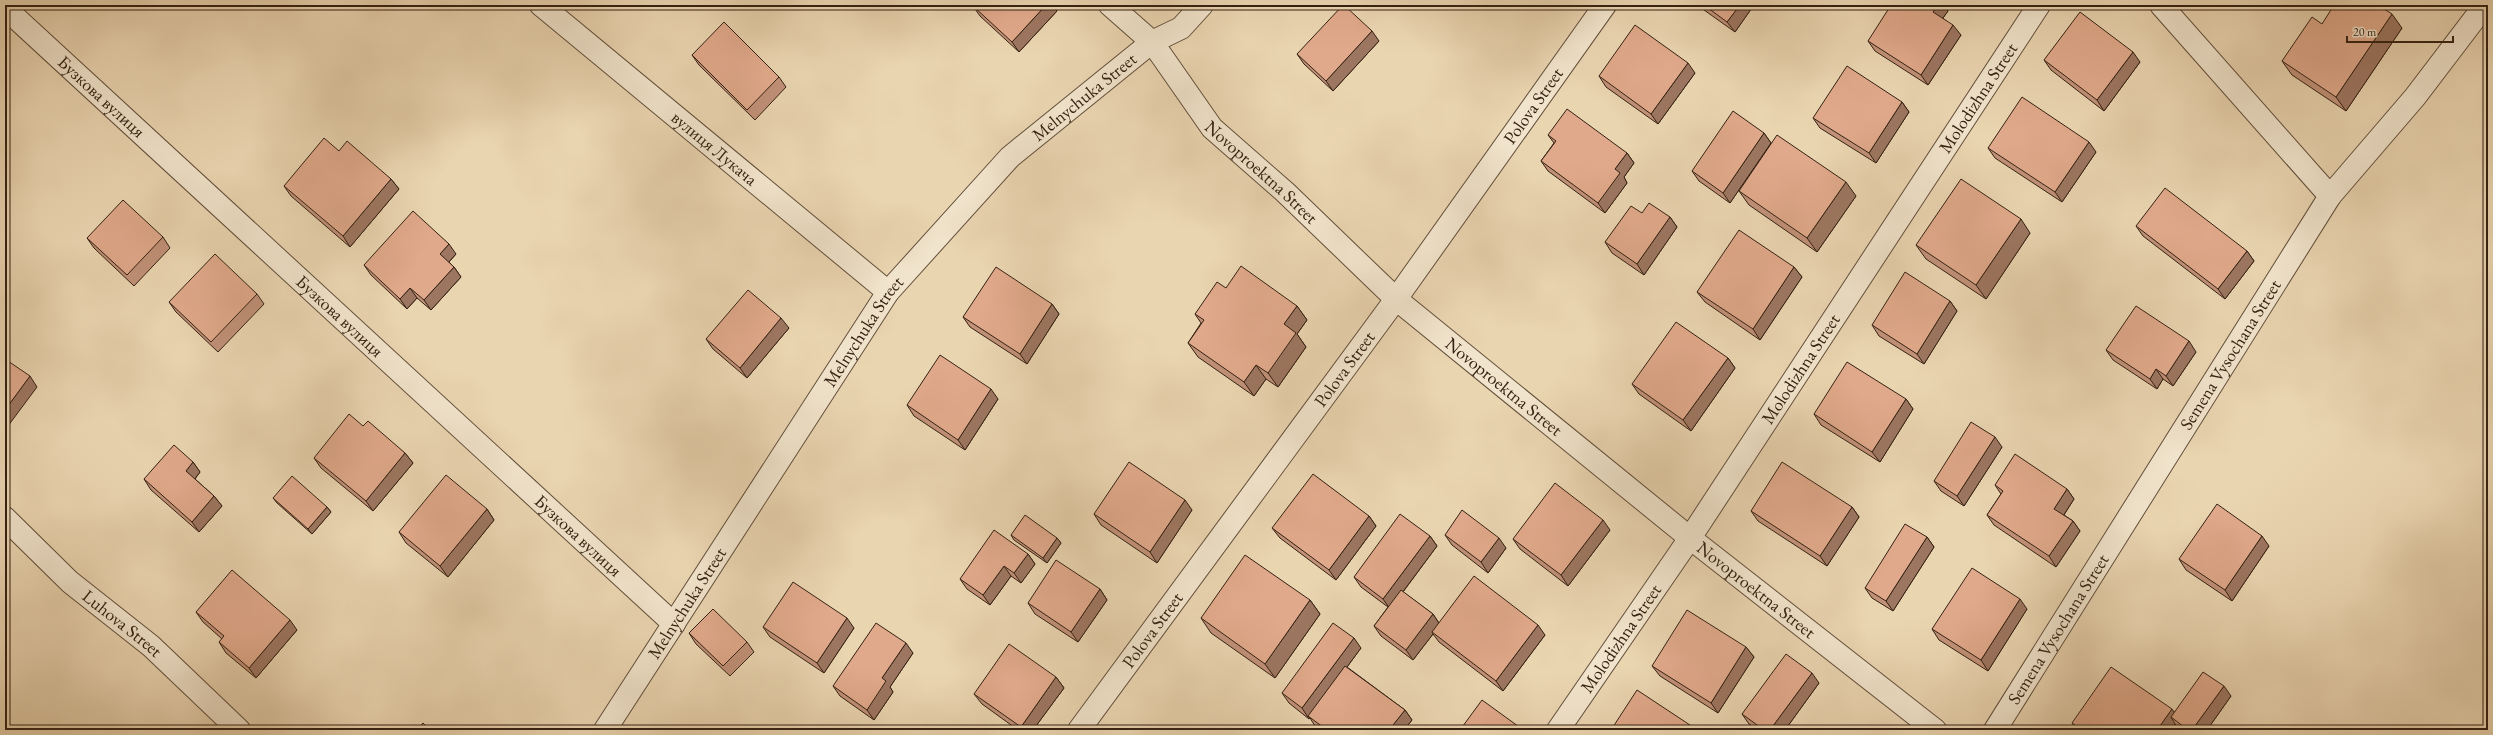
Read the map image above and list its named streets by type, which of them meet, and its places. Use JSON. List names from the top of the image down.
{
  "streets": {
    "street": [
      "Бузкова вулиця",
      "Melnychuka Street",
      "Molodizhna Street",
      "Polova Street",
      "вулиця Лукача",
      "Novoproektna Street",
      "Semena Vysochana Street",
      "Luhova Street"
    ]
  },
  "crossings": [
    ["Бузкова вулиця", "Melnychuka Street"],
    ["Melnychuka Street", "вулиця Лукача"],
    ["Melnychuka Street", "Novoproektna Street"],
    ["Molodizhna Street", "Novoproektna Street"],
    ["Polova Street", "Novoproektna Street"]
  ],
  "scale_bar": "20 m"
}
